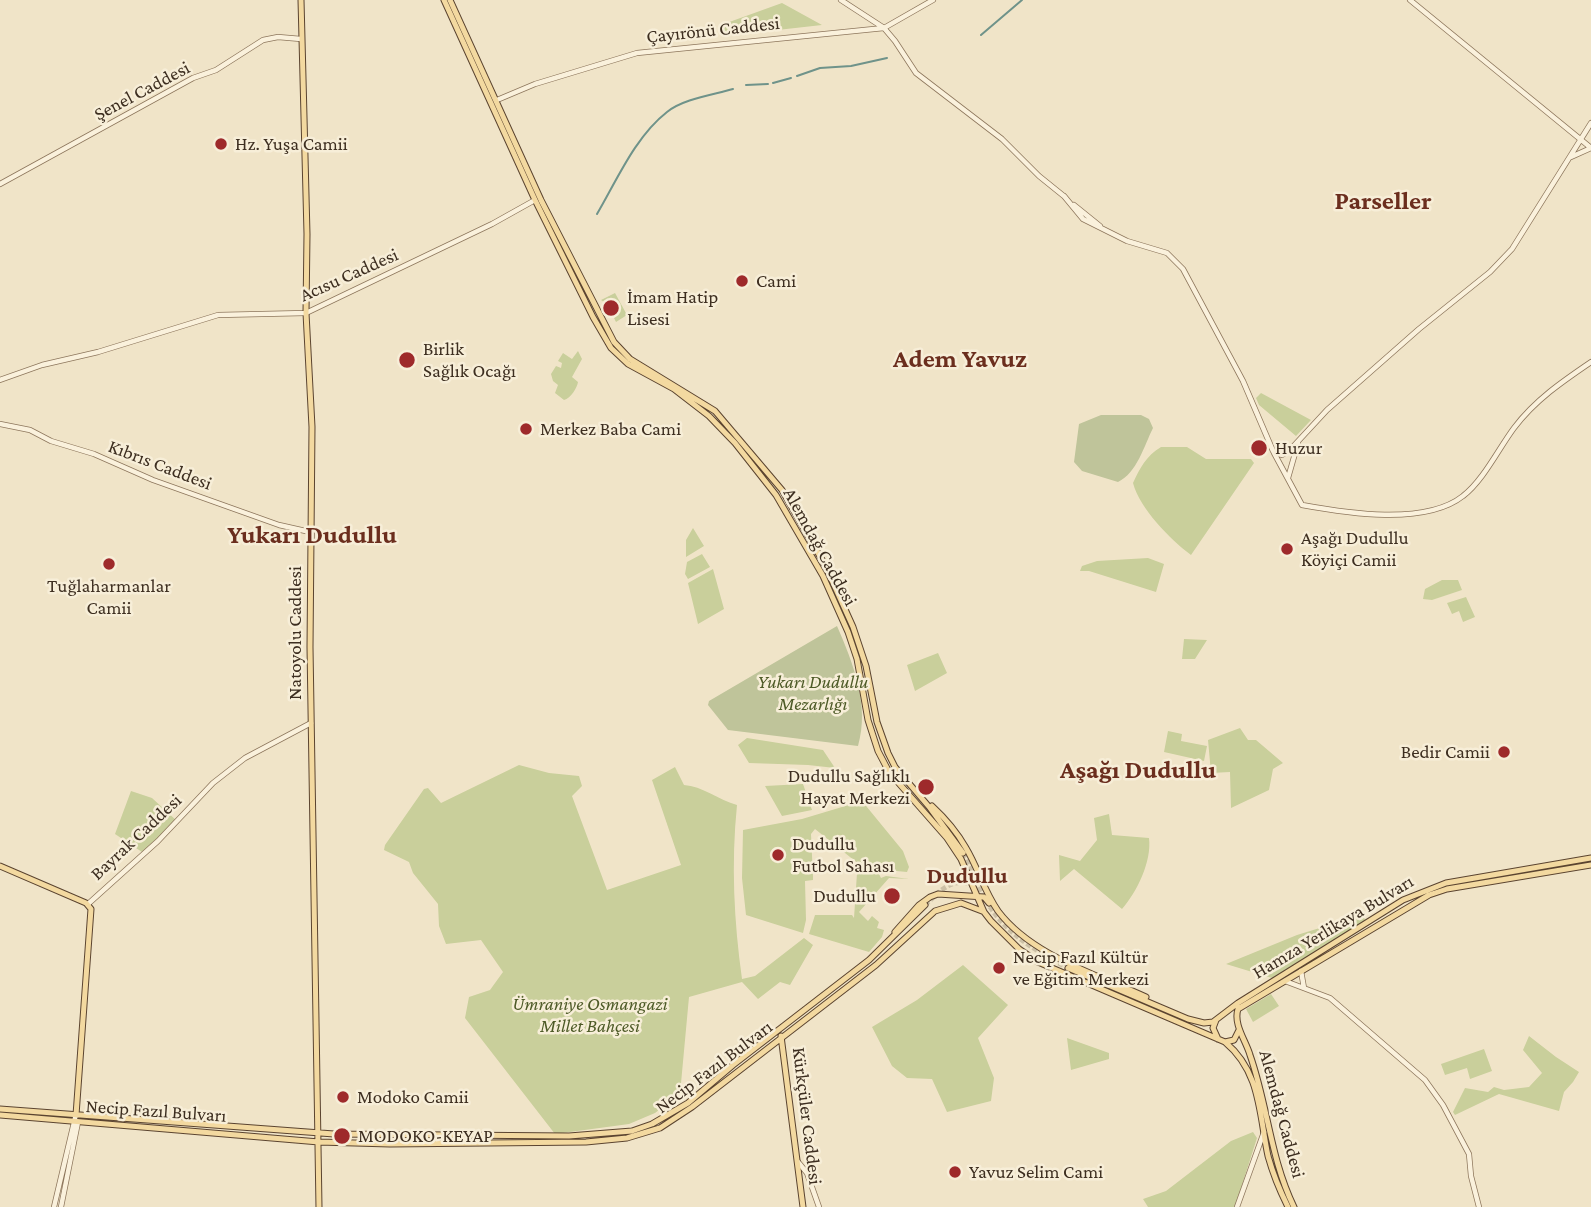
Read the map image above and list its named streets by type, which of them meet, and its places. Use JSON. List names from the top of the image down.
{
  "streets": {
    "main road": [
      "Alemdağ Caddesi",
      "Natoyolu Caddesi",
      "Bayrak Caddesi",
      "Hamza Yerlikaya Bulvarı",
      "Necip Fazıl Bulvarı",
      "Kürkçüler Caddesi"
    ],
    "street": [
      "Çayırönü Caddesi",
      "Şenel Caddesi",
      "Acısu Caddesi",
      "Kıbrıs Caddesi"
    ]
  },
  "crossings": [
    ["Çayırönü Caddesi", "Alemdağ Caddesi"],
    ["Şenel Caddesi", "Natoyolu Caddesi"],
    ["Acısu Caddesi", "Alemdağ Caddesi"],
    ["Acısu Caddesi", "Natoyolu Caddesi"],
    ["Kıbrıs Caddesi", "Natoyolu Caddesi"],
    ["Alemdağ Caddesi", "Hamza Yerlikaya Bulvarı"],
    ["Natoyolu Caddesi", "Bayrak Caddesi"],
    ["Natoyolu Caddesi", "Necip Fazıl Bulvarı"],
    ["Bayrak Caddesi", "Necip Fazıl Bulvarı"],
    ["Necip Fazıl Bulvarı", "Kürkçüler Caddesi"]
  ],
  "districts": [
    "Parseller",
    "Adem Yavuz",
    "Yukarı Dudullu",
    "Aşağı Dudullu",
    "Dudullu"
  ],
  "parks": ["Yukarı Dudullu Mezarlığı", "Ümraniye Osmangazi Millet Bahçesi"],
  "places": [
    "Hz. Yuşa Camii",
    "Cami",
    "İmam Hatip Lisesi",
    "Birlik Sağlık Ocağı",
    "Merkez Baba Cami",
    "Huzur",
    "Aşağı Dudullu Köyiçi Camii",
    "Tuğlaharmanlar Camii",
    "Bedir Camii",
    "Dudullu Sağlıklı Hayat Merkezi",
    "Dudullu Futbol Sahası",
    "Dudullu",
    "Necip Fazıl Kültür ve Eğitim Merkezi",
    "Modoko Camii",
    "MODOKO-KEYAP",
    "Yavuz Selim Cami"
  ]
}
